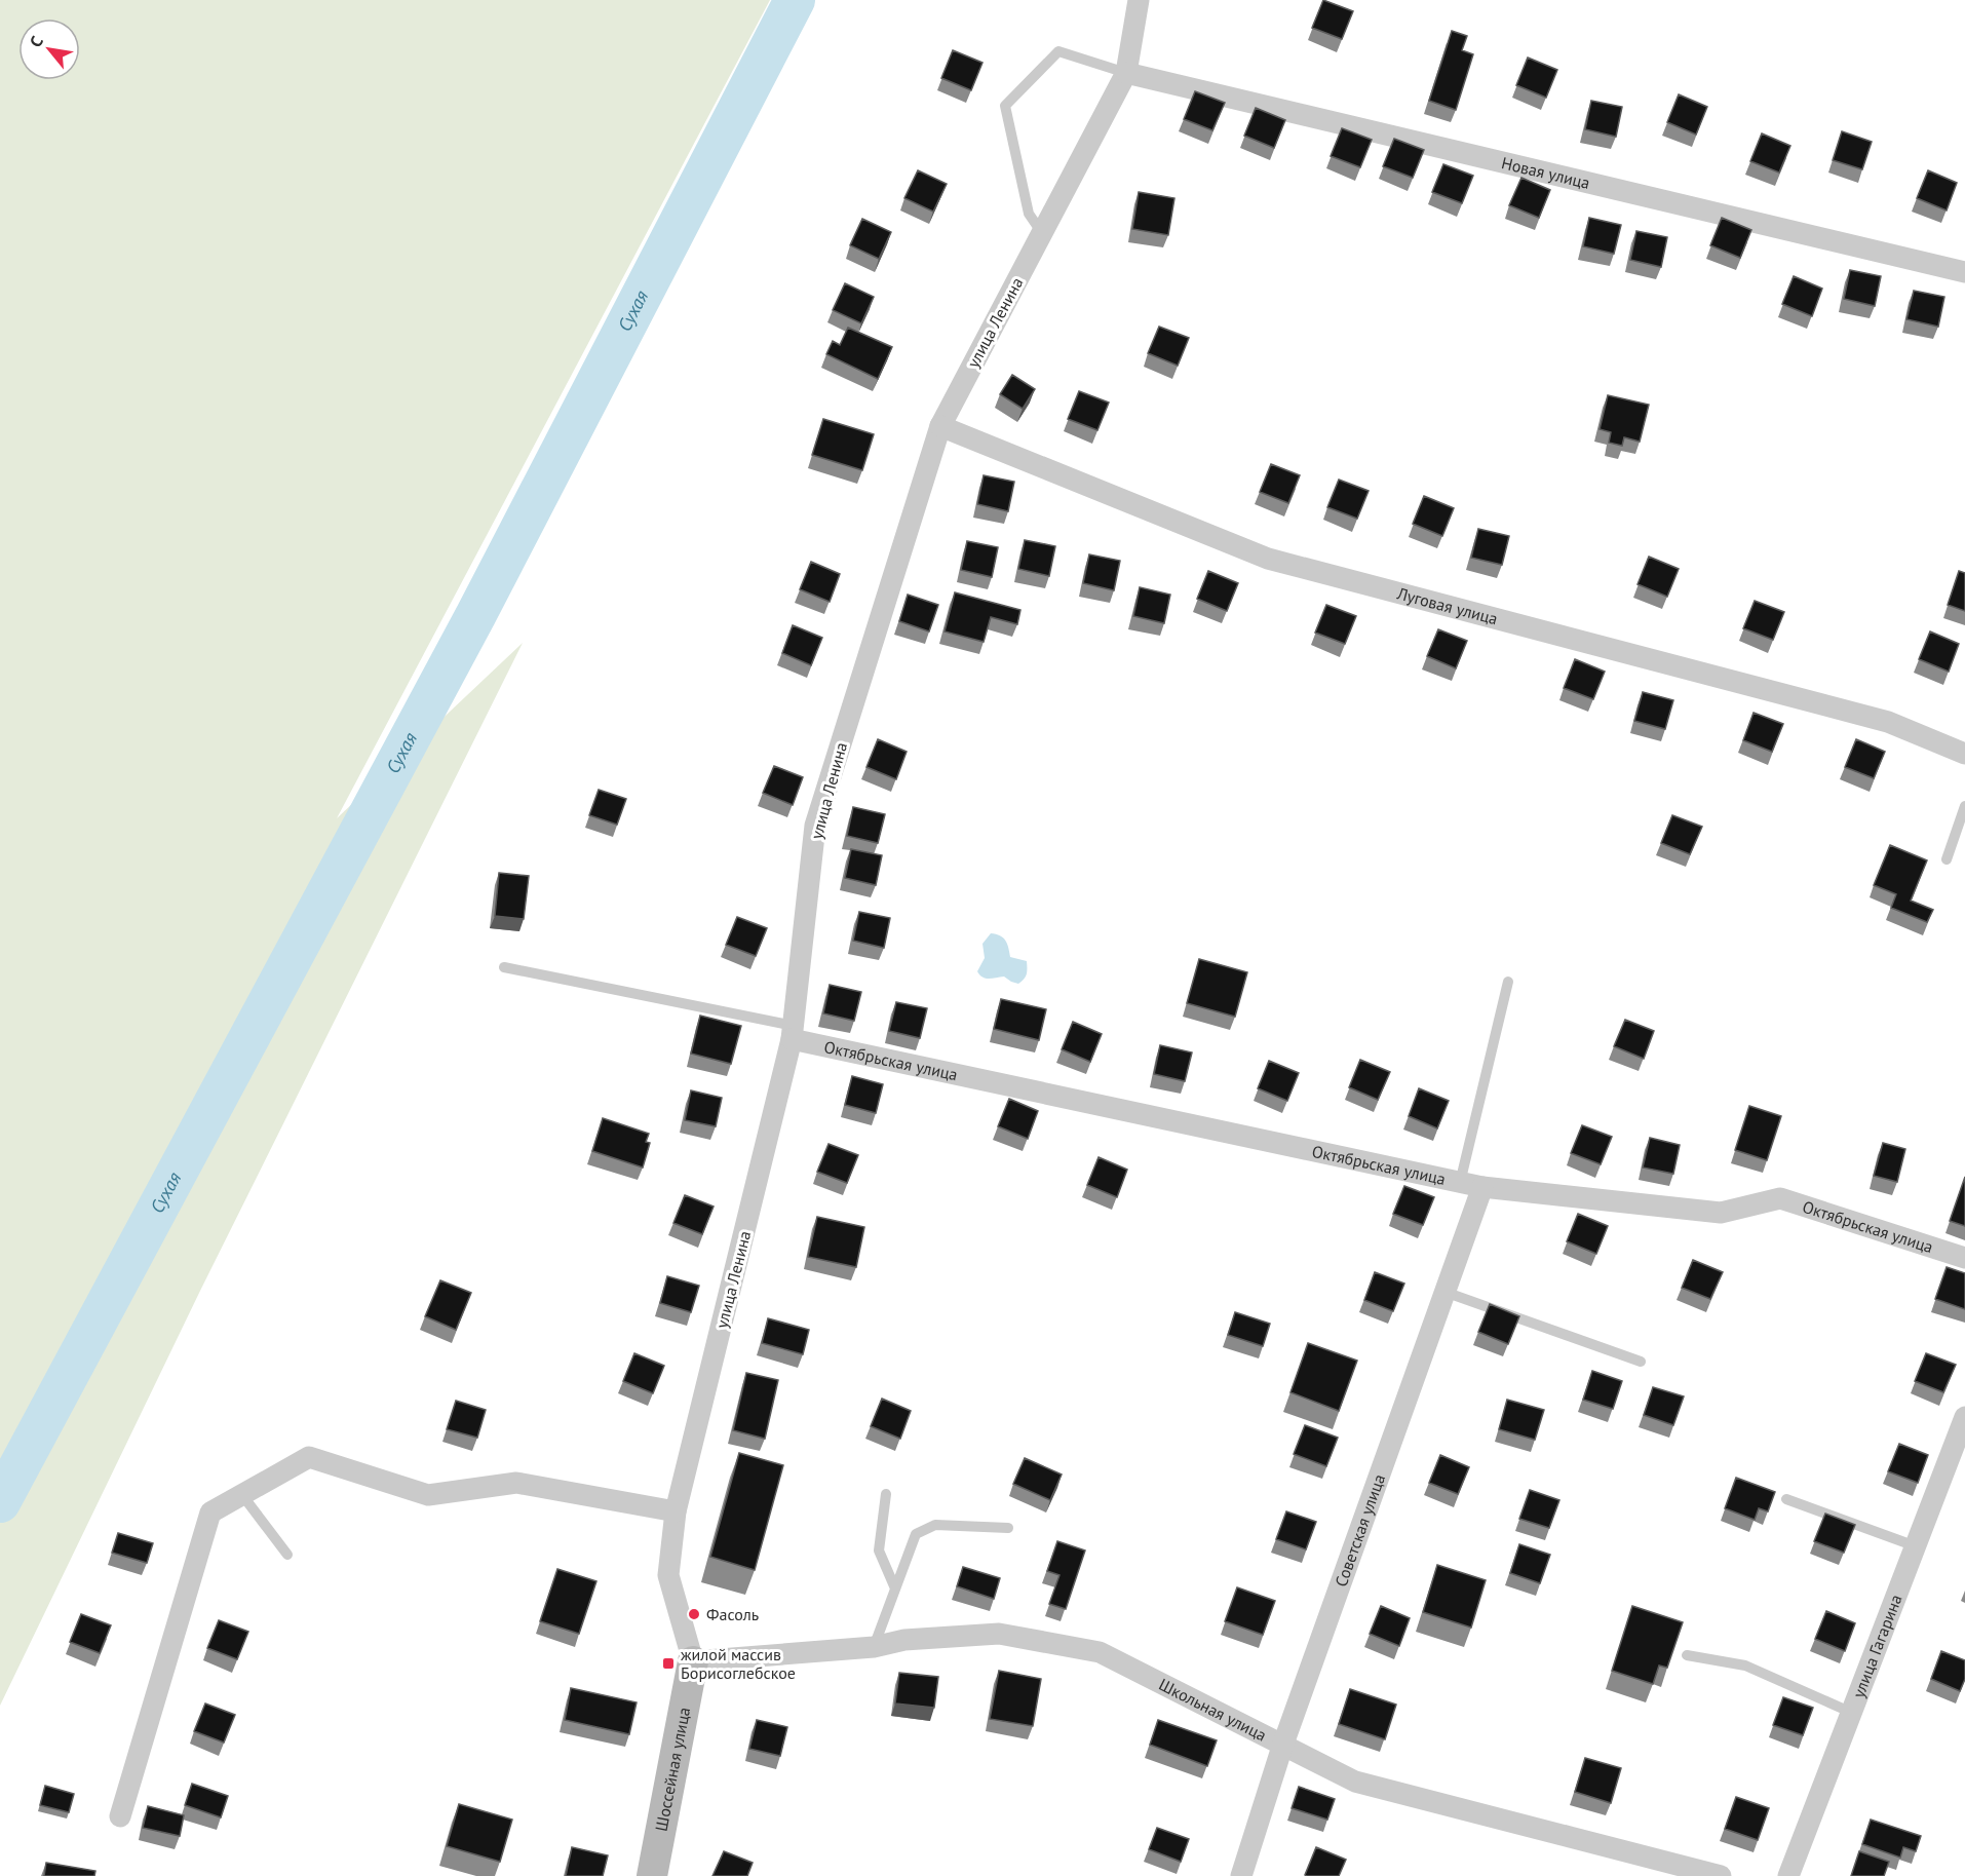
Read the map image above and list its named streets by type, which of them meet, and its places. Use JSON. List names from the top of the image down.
{
  "streets": {
    "street": [
      "Новая улица",
      "улица Ленина",
      "Луговая улица",
      "Октябрьская улица",
      "Советская улица",
      "улица Гагарина",
      "Школьная улица",
      "Шоссейная улица"
    ]
  },
  "crossings": [
    ["Новая улица", "улица Ленина"],
    ["улица Ленина", "Луговая улица"],
    ["улица Ленина", "Октябрьская улица"],
    ["улица Ленина", "Школьная улица"],
    ["улица Ленина", "Шоссейная улица"],
    ["Октябрьская улица", "Советская улица"],
    ["Советская улица", "Школьная улица"],
    ["Школьная улица", "Шоссейная улица"]
  ],
  "water": ["Сухая"],
  "places": {
    "other": ["Фасоль"],
    "transit": ["жилой массив Борисоглебское"]
  },
  "north": "top left"
}
